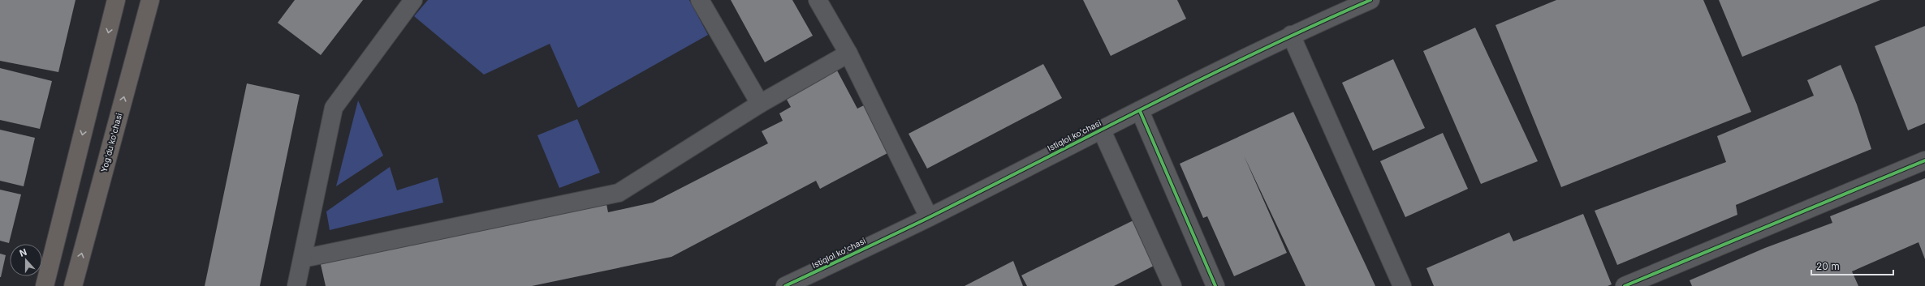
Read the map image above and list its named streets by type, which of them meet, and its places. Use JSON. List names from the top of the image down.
{
  "streets": {
    "main road": ["Yog'du ko'chasi"],
    "street": ["Istiqlol ko'chasi"]
  },
  "scale_bar": "20 m",
  "north": "top"
}
